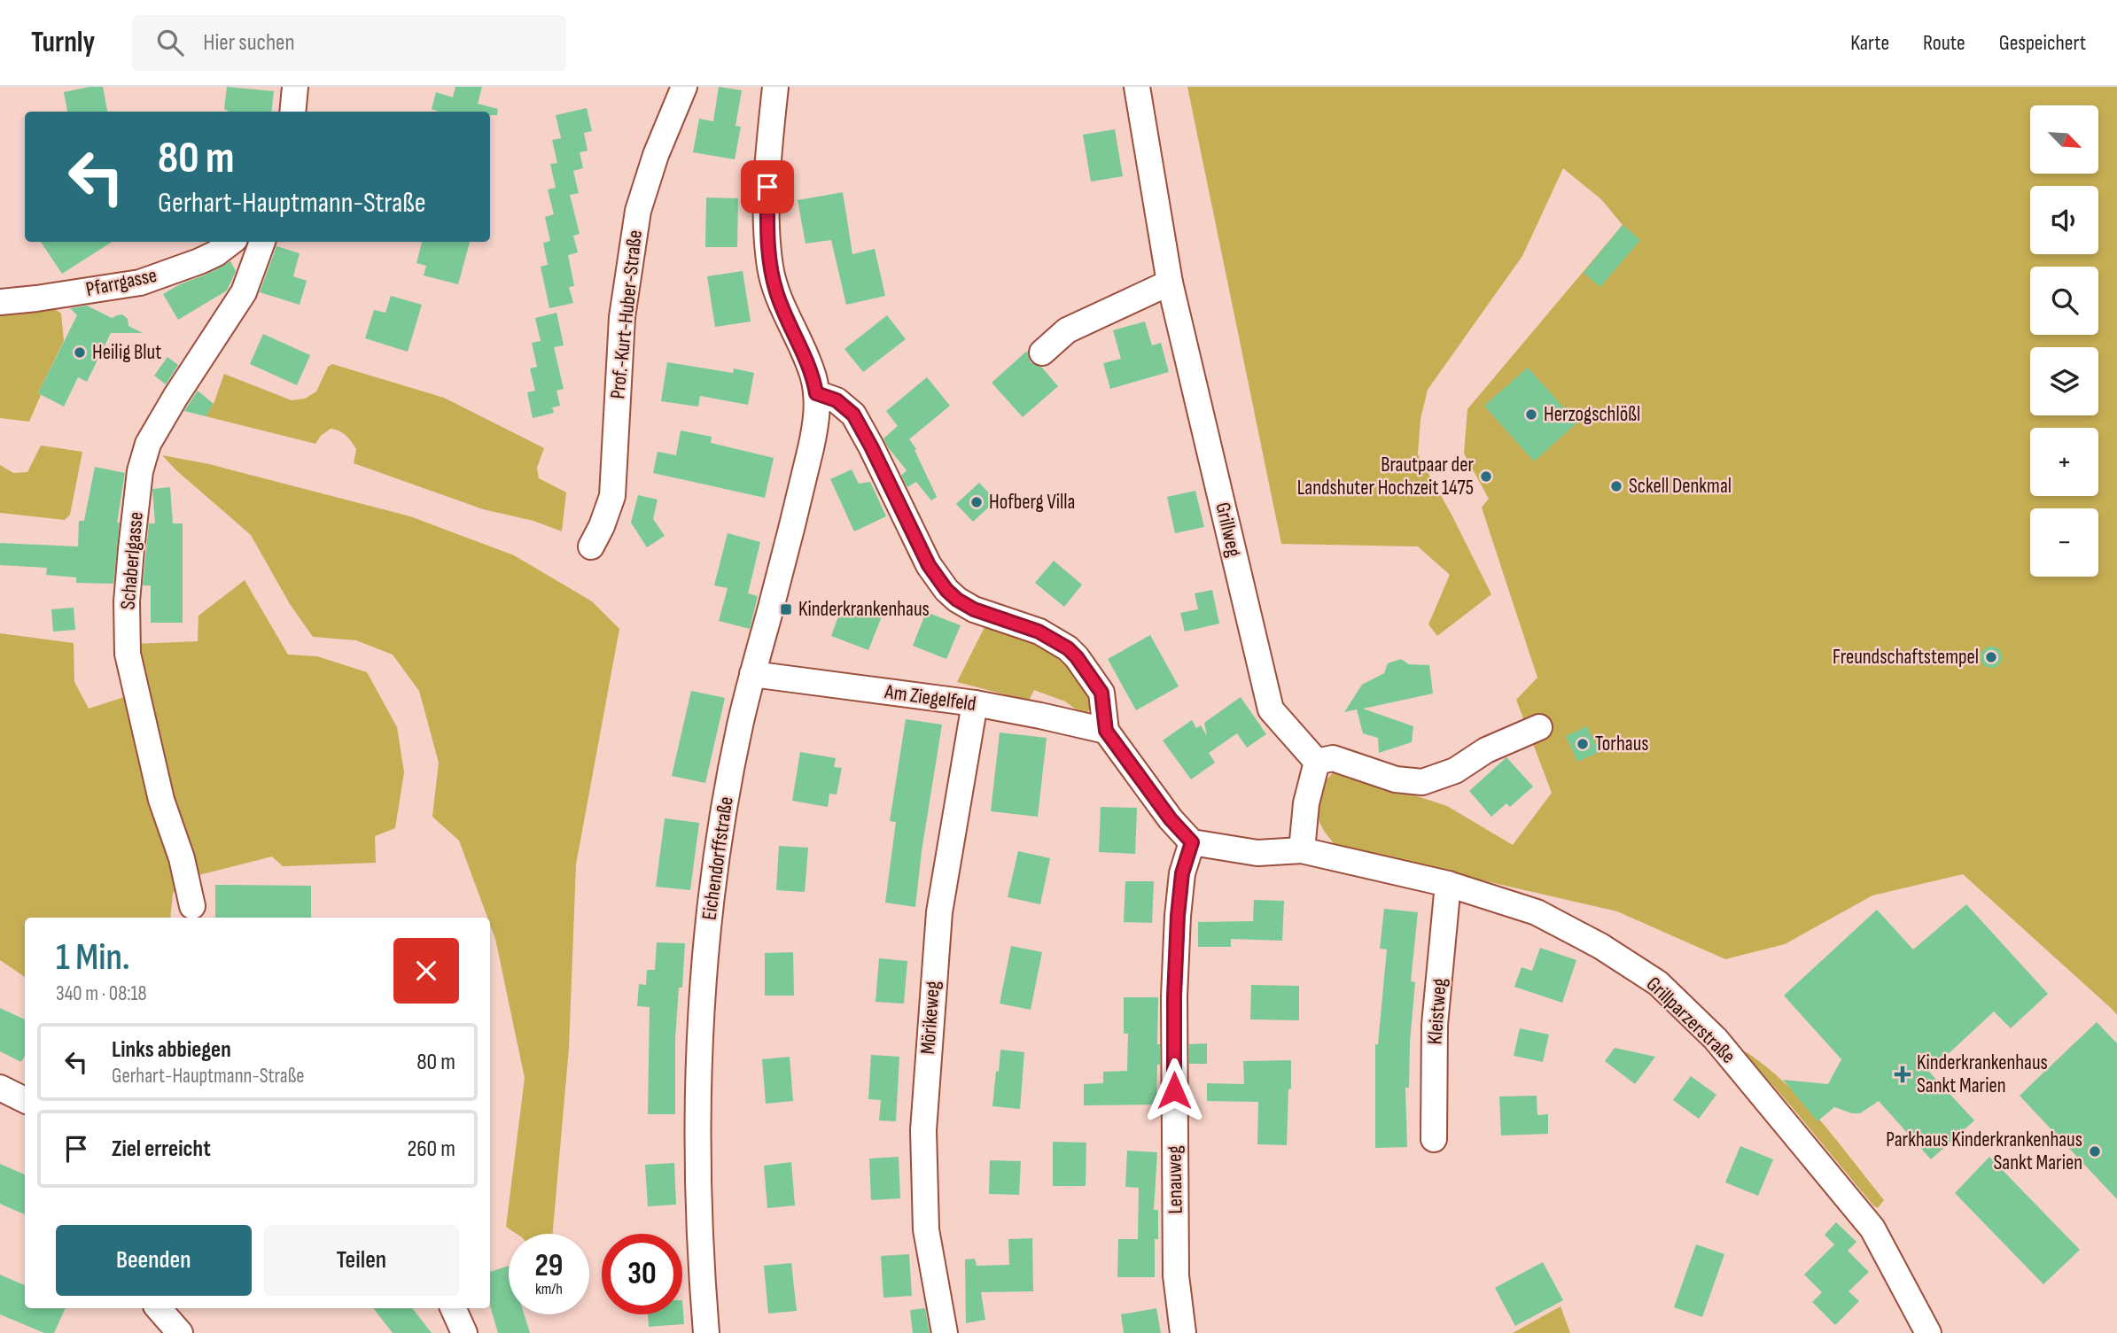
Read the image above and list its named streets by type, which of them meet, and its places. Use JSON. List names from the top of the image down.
{
  "streets": {
    "street": [
      "Pfarrgasse",
      "Prof.-Kurt-Huber-Straße",
      "Grillweg",
      "Schaberlgasse",
      "Am Ziegelfeld",
      "Eichendorffstraße",
      "Kleistweg",
      "Mörikeweg",
      "Grillparzerstraße",
      "Lenauweg"
    ]
  },
  "crossings": [
    ["Am Ziegelfeld", "Eichendorffstraße"],
    ["Am Ziegelfeld", "Mörikeweg"],
    ["Kleistweg", "Grillparzerstraße"],
    ["Grillparzerstraße", "Lenauweg"]
  ],
  "places": {
    "other": [
      "Heilig Blut",
      "Herzogschlößl",
      "Brautpaar der Landshuter Hochzeit 1475",
      "Sckell Denkmal",
      "Hofberg Villa",
      "Freundschaftstempel",
      "Torhaus",
      "Parkhaus Kinderkrankenhaus Sankt Marien"
    ],
    "transit": ["Kinderkrankenhaus"],
    "health": ["Kinderkrankenhaus Sankt Marien"]
  },
  "north": "bottom right",
  "page": {
    "header": "Turnly",
    "search": "Hier suchen",
    "nav": ["Karte", "Route", "Gespeichert"],
    "map_buttons": ["+", "−"],
    "turn": ["80 m", "Gerhart-Hauptmann-Straße"],
    "heading": ["1 Min.", "340 m · 08:18"],
    "list": [
      {
        "name": "Links abbiegen",
        "note": "Gerhart-Hauptmann-Straße",
        "value": "80 m"
      },
      {
        "name": "Ziel erreicht",
        "value": "260 m"
      }
    ],
    "buttons": ["Beenden", "Teilen"],
    "speed": "29 km/h",
    "limit": "30"
  }
}
